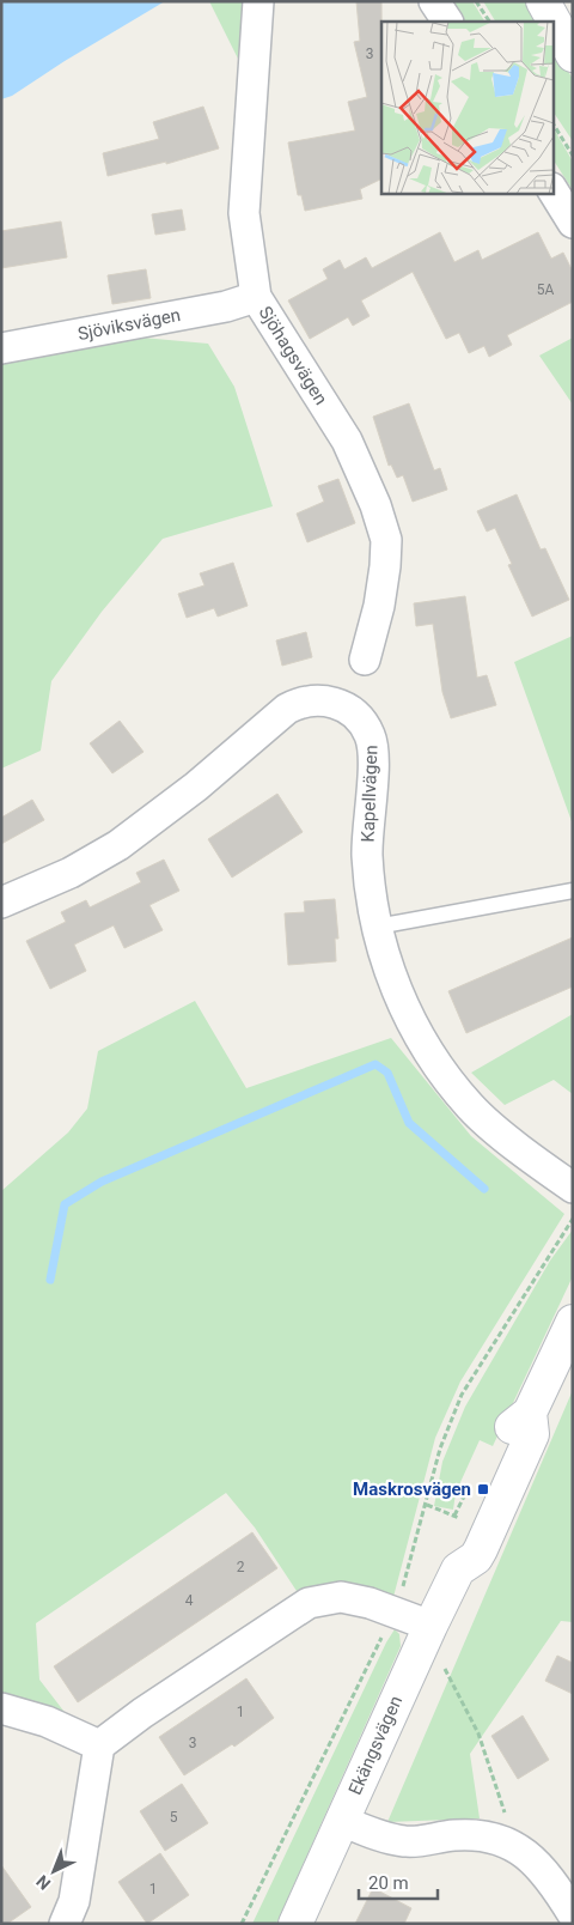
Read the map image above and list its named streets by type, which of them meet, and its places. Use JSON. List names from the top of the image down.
{
  "streets": {
    "street": [
      "Sjöviksvägen",
      "Sjöhagsvägen",
      "Kapellvägen",
      "Ekängsvägen"
    ]
  },
  "crossings": [
    ["Sjöviksvägen", "Sjöhagsvägen"]
  ],
  "places": {
    "transit": ["Maskrosvägen"]
  },
  "house_numbers": [
    "3",
    "5A",
    "2",
    "4",
    "1",
    "3",
    "5",
    "1"
  ],
  "scale_bar": "20 m",
  "north": "bottom left"
}
